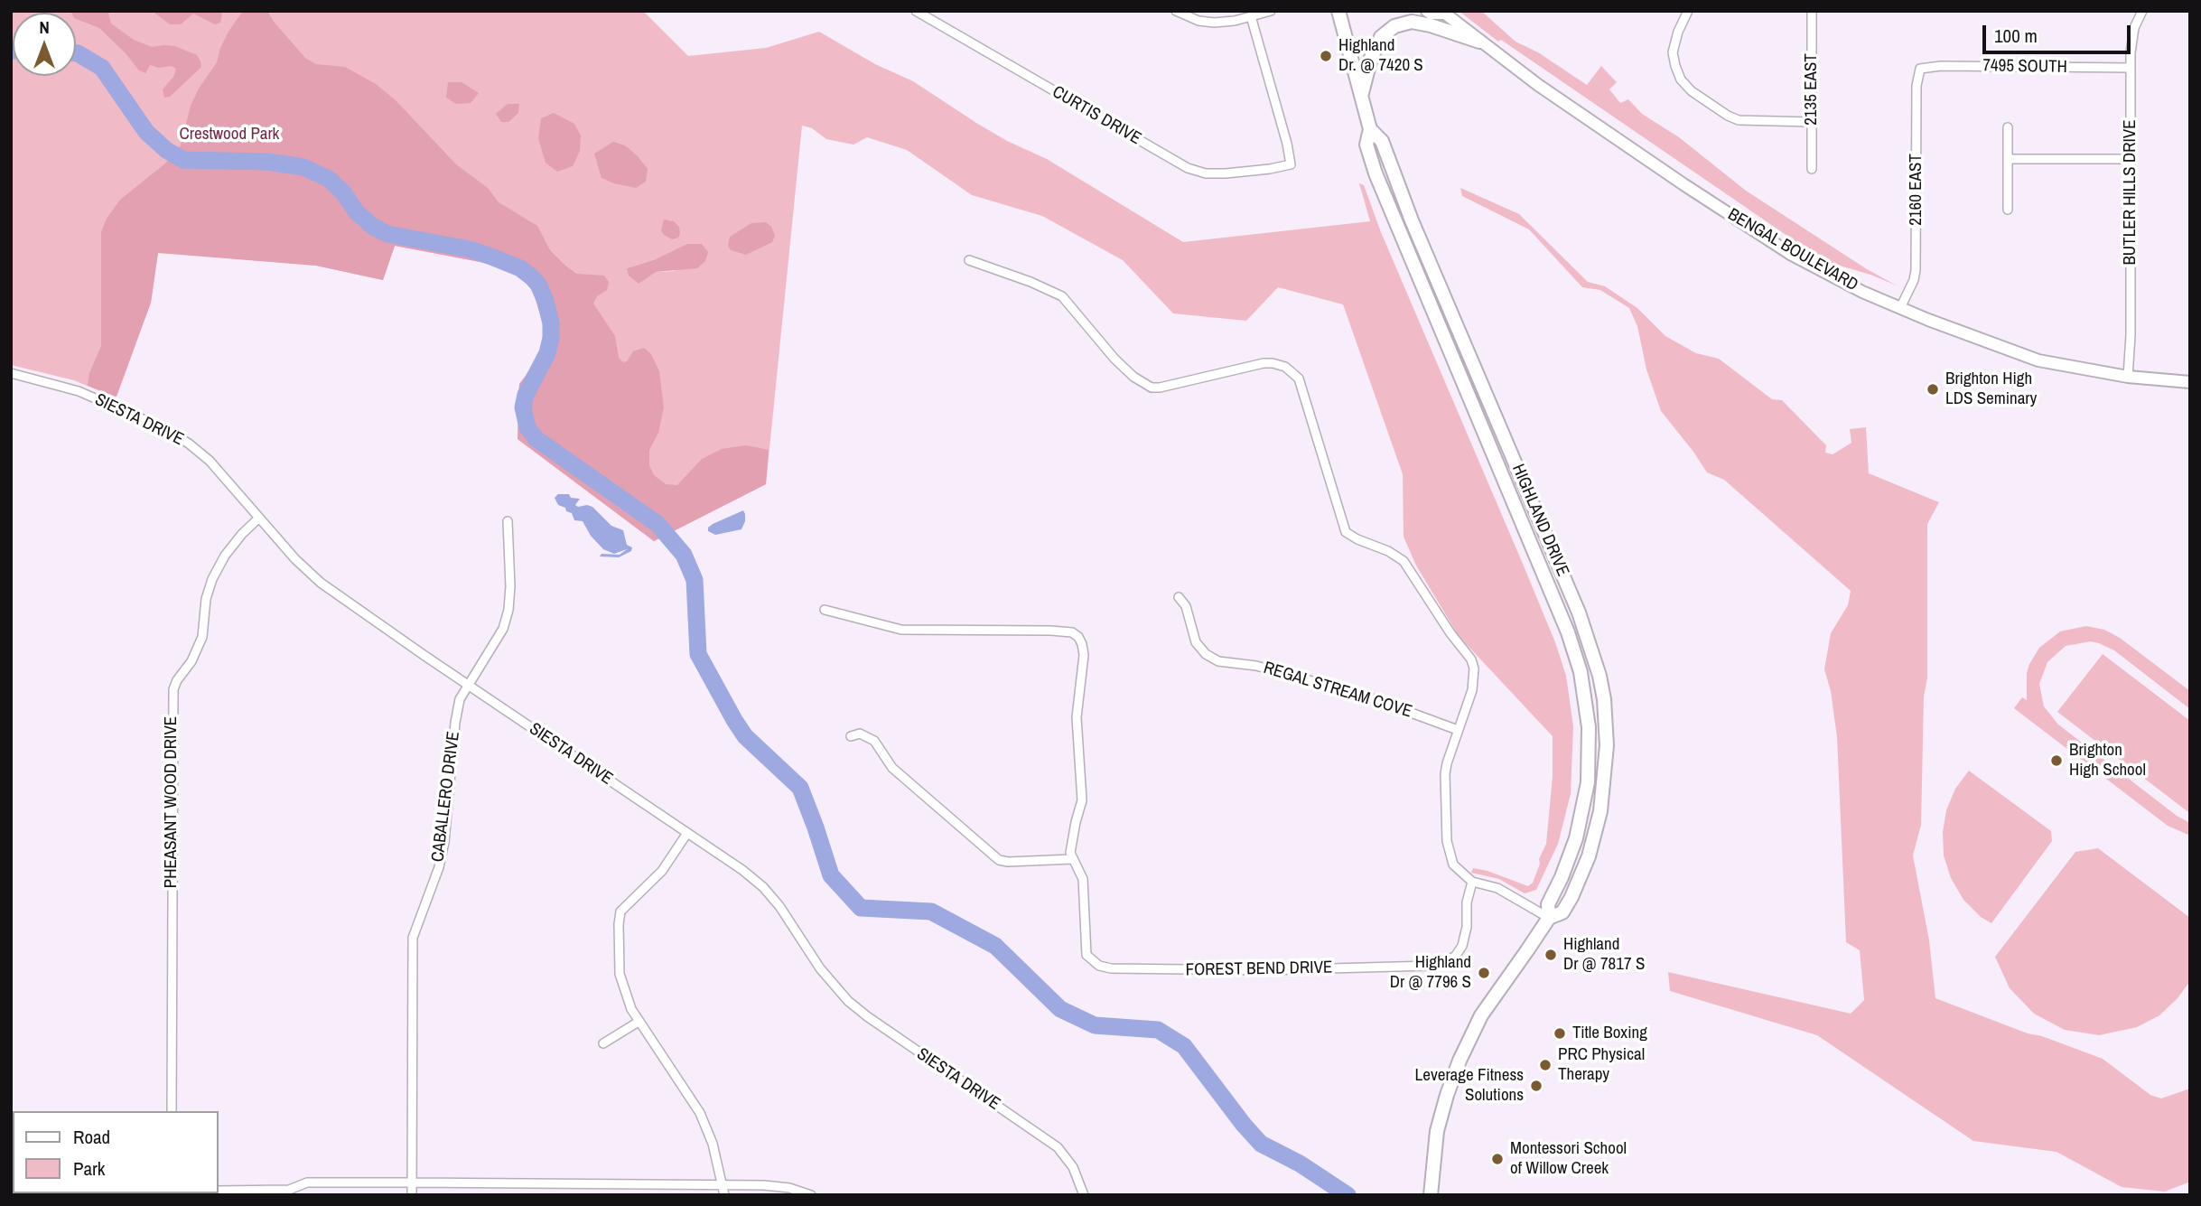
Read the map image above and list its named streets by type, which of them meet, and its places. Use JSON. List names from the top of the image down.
{
  "streets": {
    "main road": ["BENGAL BOULEVARD", "HIGHLAND DRIVE"],
    "street": [
      "7495 SOUTH",
      "2135 EAST",
      "CURTIS DRIVE",
      "2160 EAST",
      "BUTLER HILLS DRIVE",
      "SIESTA DRIVE",
      "REGAL STREAM COVE",
      "CABALLERO DRIVE",
      "PHEASANT WOOD DRIVE",
      "FOREST BEND DRIVE"
    ]
  },
  "crossings": [
    ["7495 SOUTH", "2160 EAST"],
    ["7495 SOUTH", "BUTLER HILLS DRIVE"],
    ["2160 EAST", "BENGAL BOULEVARD"],
    ["BUTLER HILLS DRIVE", "BENGAL BOULEVARD"],
    ["SIESTA DRIVE", "CABALLERO DRIVE"],
    ["SIESTA DRIVE", "PHEASANT WOOD DRIVE"]
  ],
  "parks": ["Crestwood Park"],
  "places": [
    "Highland Dr. @ 7420 S",
    "Brighton High LDS Seminary",
    "Brighton High School",
    "Highland Dr @ 7817 S",
    "Highland Dr @ 7796 S",
    "Title Boxing",
    "PRC Physical Therapy",
    "Leverage Fitness Solutions",
    "Montessori School of Willow Creek"
  ],
  "legend": ["Road", "Park"],
  "scale_bar": "100 m",
  "north": "top"
}
